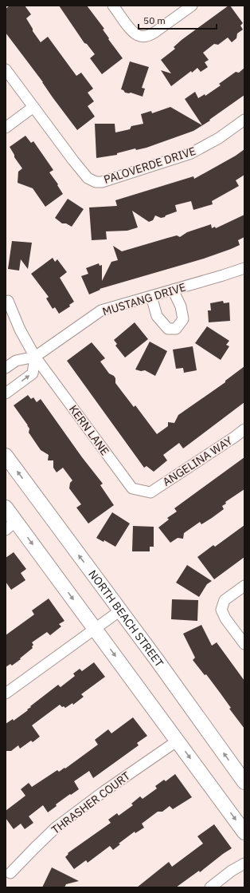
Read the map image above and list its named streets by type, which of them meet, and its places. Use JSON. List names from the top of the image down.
{
  "streets": {
    "main road": ["NORTH BEACH STREET"],
    "street": [
      "PALOVERDE DRIVE",
      "MUSTANG DRIVE",
      "KERN LANE",
      "ANGELINA WAY",
      "THRASHER COURT"
    ]
  },
  "crossings": [
    ["MUSTANG DRIVE", "KERN LANE"],
    ["KERN LANE", "ANGELINA WAY"]
  ],
  "scale_bar": "50 m"
}
